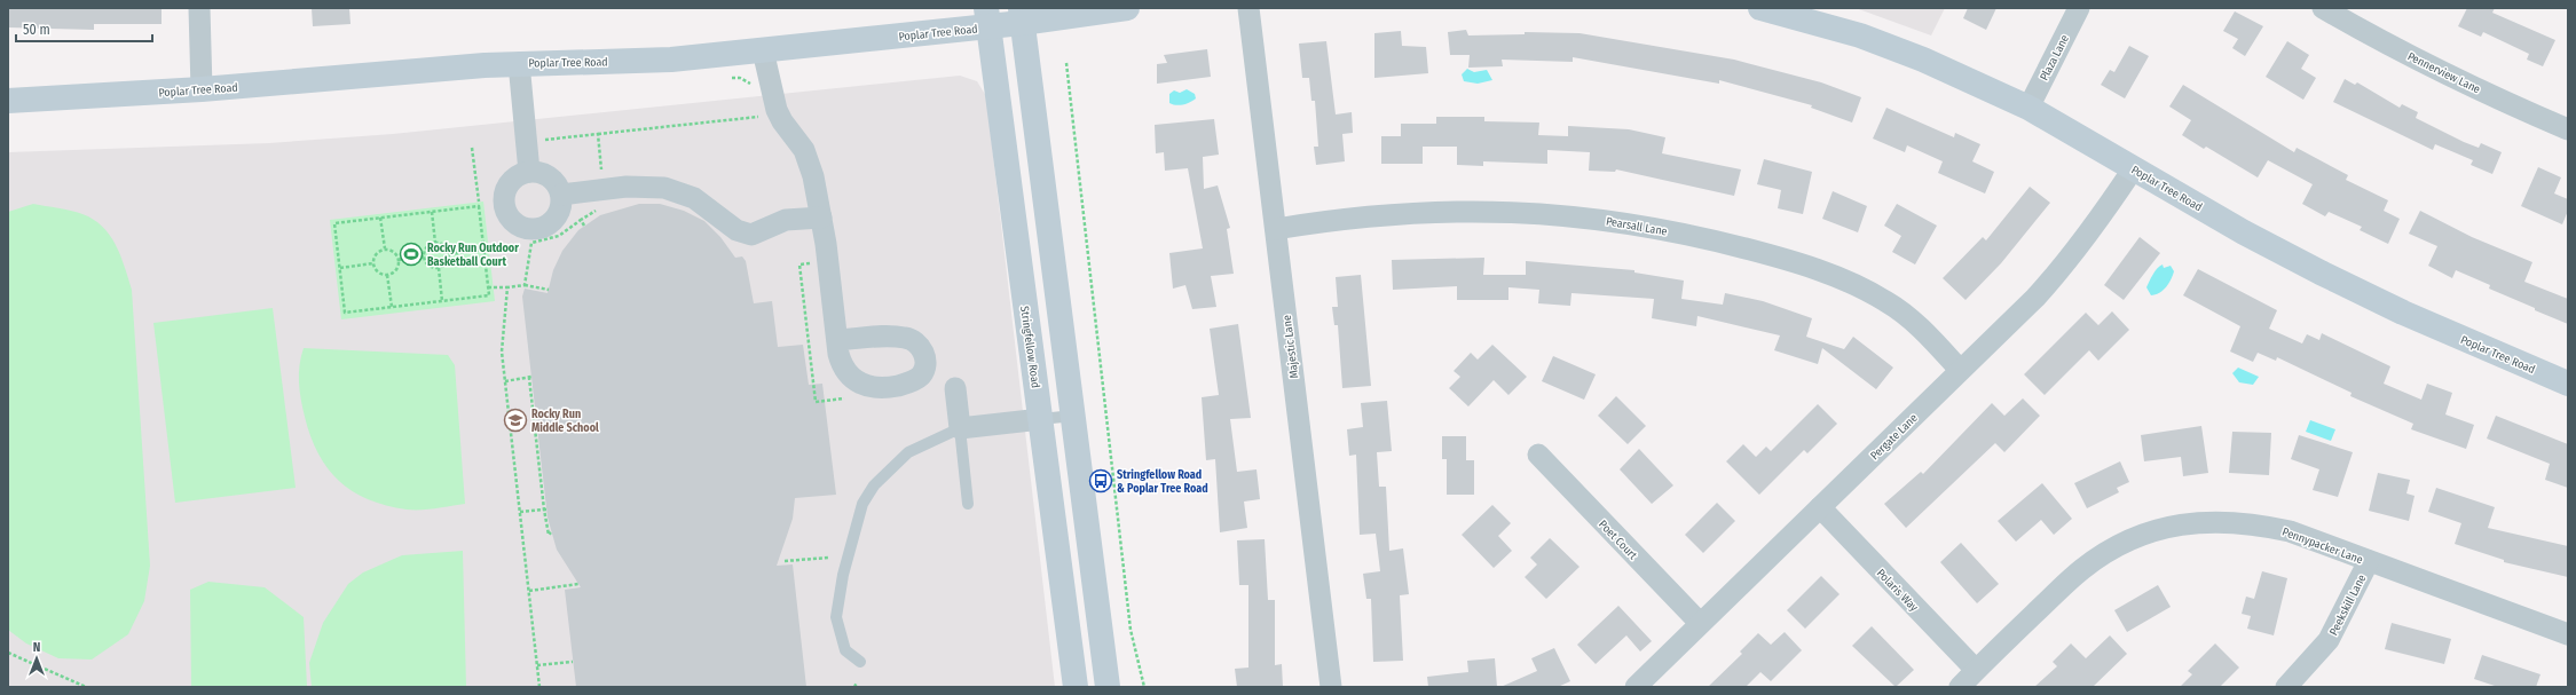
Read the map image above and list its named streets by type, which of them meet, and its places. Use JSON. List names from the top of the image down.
{
  "streets": {
    "main road": ["Poplar Tree Road", "Stringfellow Road"],
    "street": [
      "Plaza Lane",
      "Pennerview Lane",
      "Pearsall Lane",
      "Majestic Lane",
      "Pergate Lane",
      "Poet Court",
      "Pennypacker Lane",
      "Polaris Way",
      "Peekskill Lane"
    ]
  },
  "crossings": [
    ["Poplar Tree Road", "Plaza Lane"],
    ["Poplar Tree Road", "Stringfellow Road"],
    ["Poplar Tree Road", "Pergate Lane"],
    ["Pearsall Lane", "Majestic Lane"],
    ["Pearsall Lane", "Pergate Lane"],
    ["Pergate Lane", "Poet Court"],
    ["Pergate Lane", "Polaris Way"],
    ["Pennypacker Lane", "Polaris Way"],
    ["Pennypacker Lane", "Peekskill Lane"]
  ],
  "places": {
    "sports": ["Rocky Run Outdoor Basketball Court"],
    "school or university": ["Rocky Run Middle School"],
    "bus stop": ["Stringfellow Road & Poplar Tree Road"]
  },
  "scale_bar": "50 m",
  "north": "top"
}
